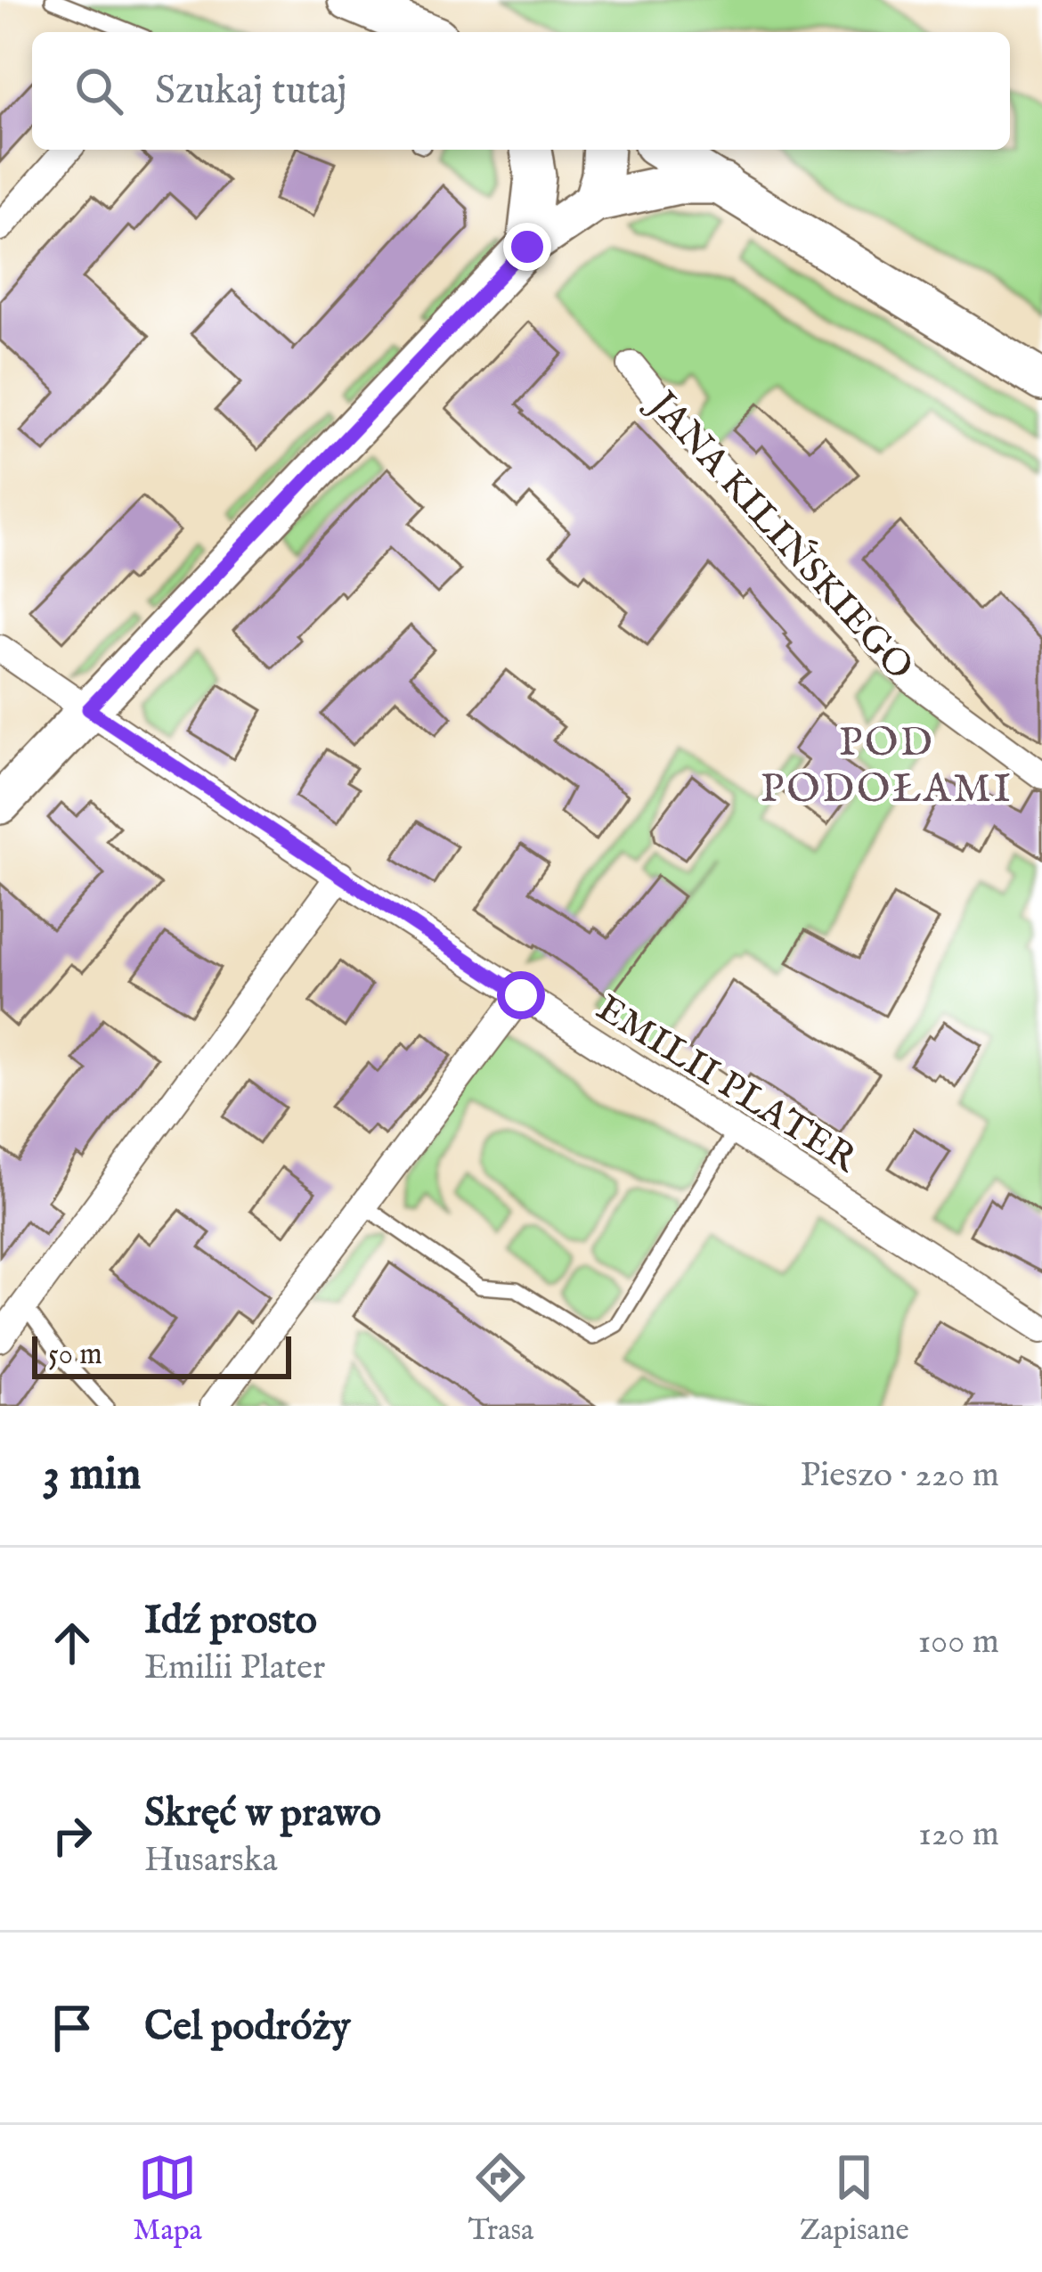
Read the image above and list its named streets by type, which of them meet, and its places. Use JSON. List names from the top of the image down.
{
  "streets": {
    "street": ["JANA KILIŃSKIEGO", "EMILII PLATER"]
  },
  "districts": ["POD PODOŁAMI"],
  "scale_bar": "50 m",
  "page": {
    "search": "Szukaj tutaj",
    "scale": "50 m",
    "heading": ["3 min", "Pieszo · 220 m"],
    "list": [
      ["Idź prosto", "Emilii Plater", "100 m"],
      ["Skręć w prawo", "Husarska", "120 m"],
      "Cel podróży"
    ],
    "nav": ["Mapa", "Trasa", "Zapisane"]
  }
}
